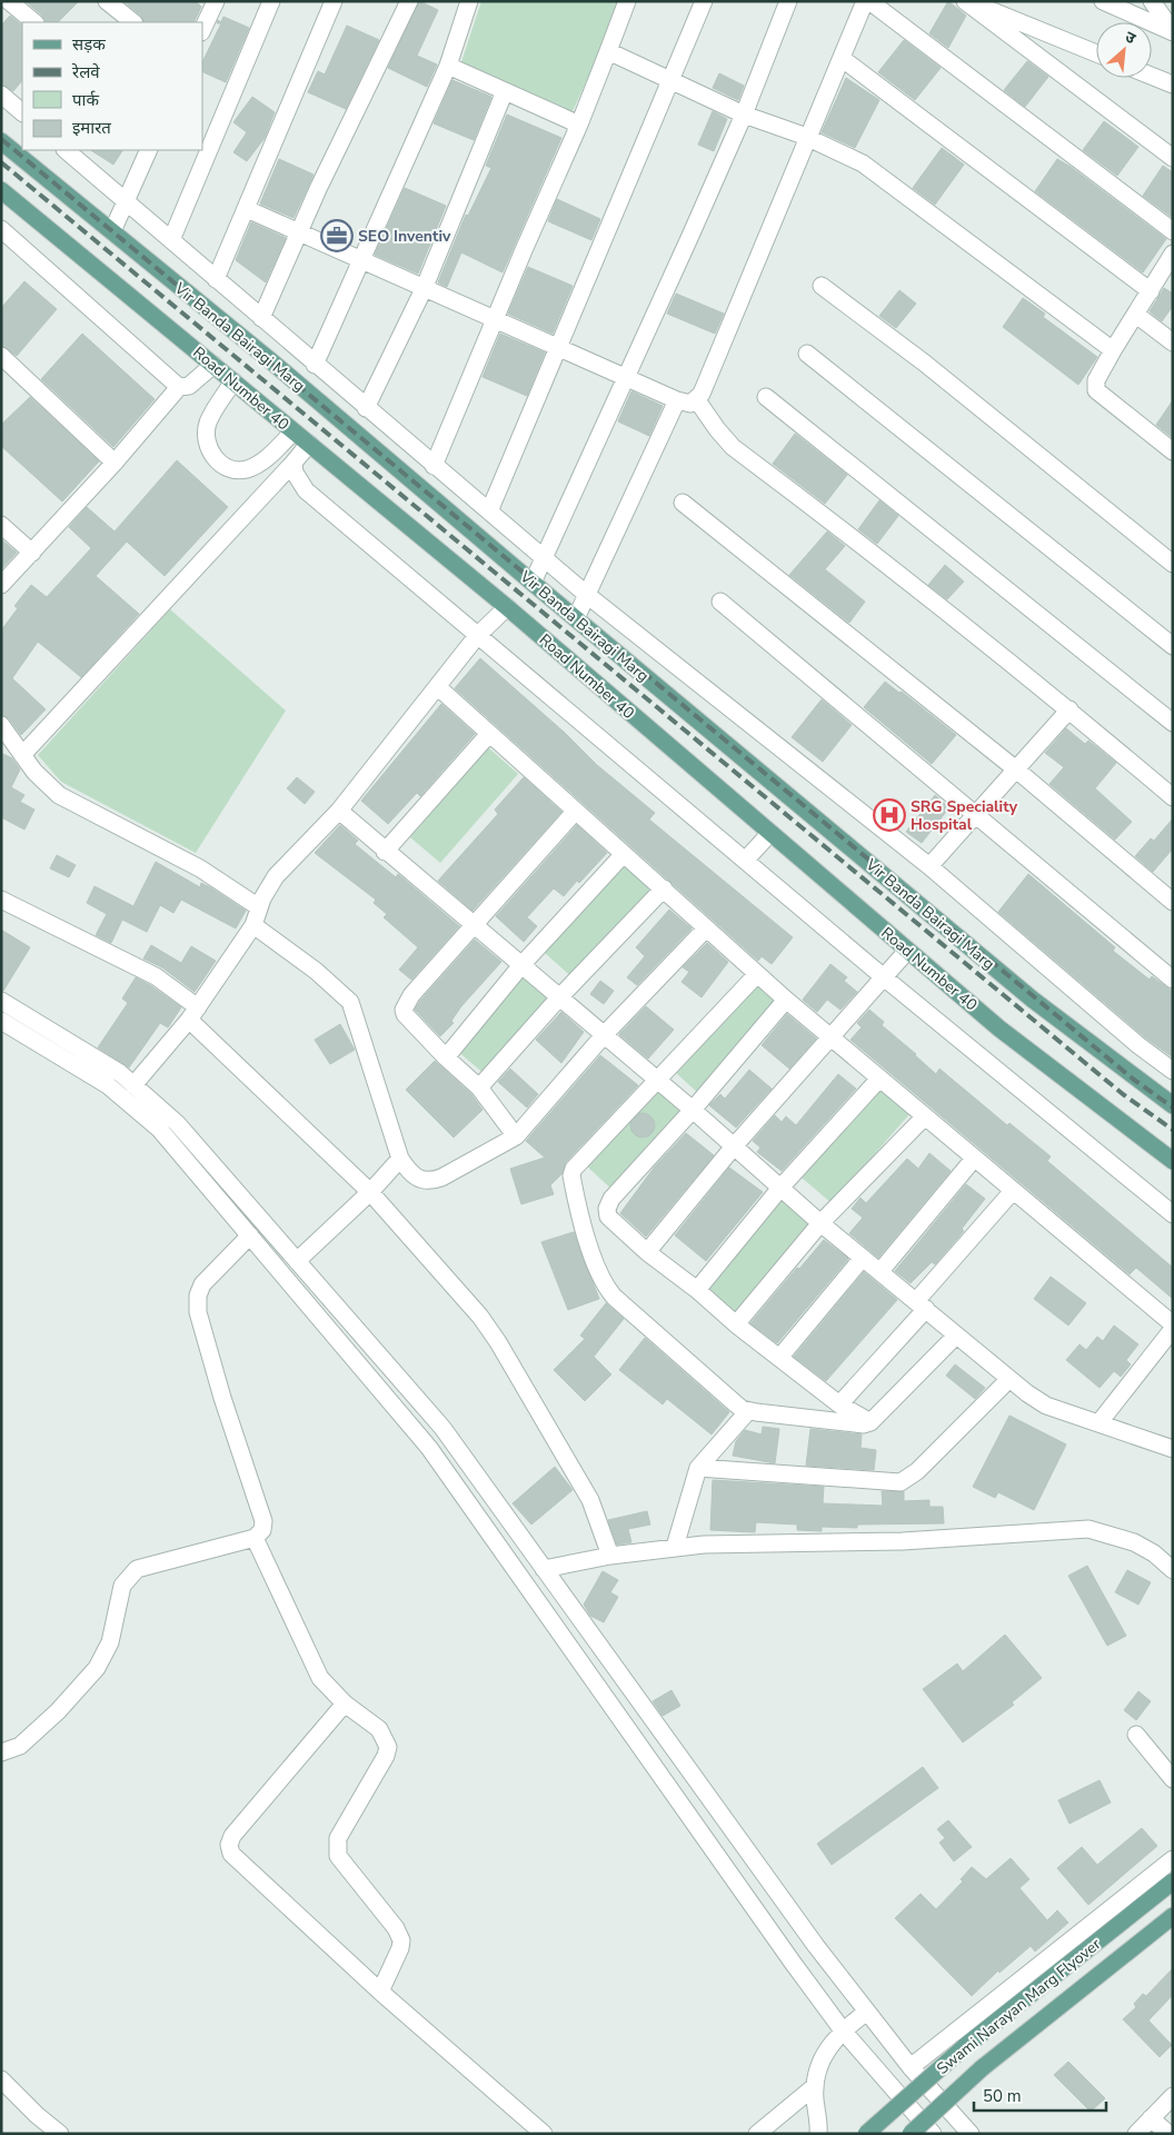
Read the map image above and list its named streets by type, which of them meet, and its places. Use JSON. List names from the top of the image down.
{
  "streets": {
    "main road": ["Vir Banda Bairagi Marg", "Road Number 40", "Swami Narayan Marg Flyover"]
  },
  "places": {
    "office": ["SEO Inventiv"],
    "hospital": ["SRG Speciality Hospital"]
  },
  "legend": [
    "सड़क",
    "रेलवे",
    "पार्क",
    "इमारत"
  ],
  "scale_bar": "50 m",
  "north": "top right"
}
